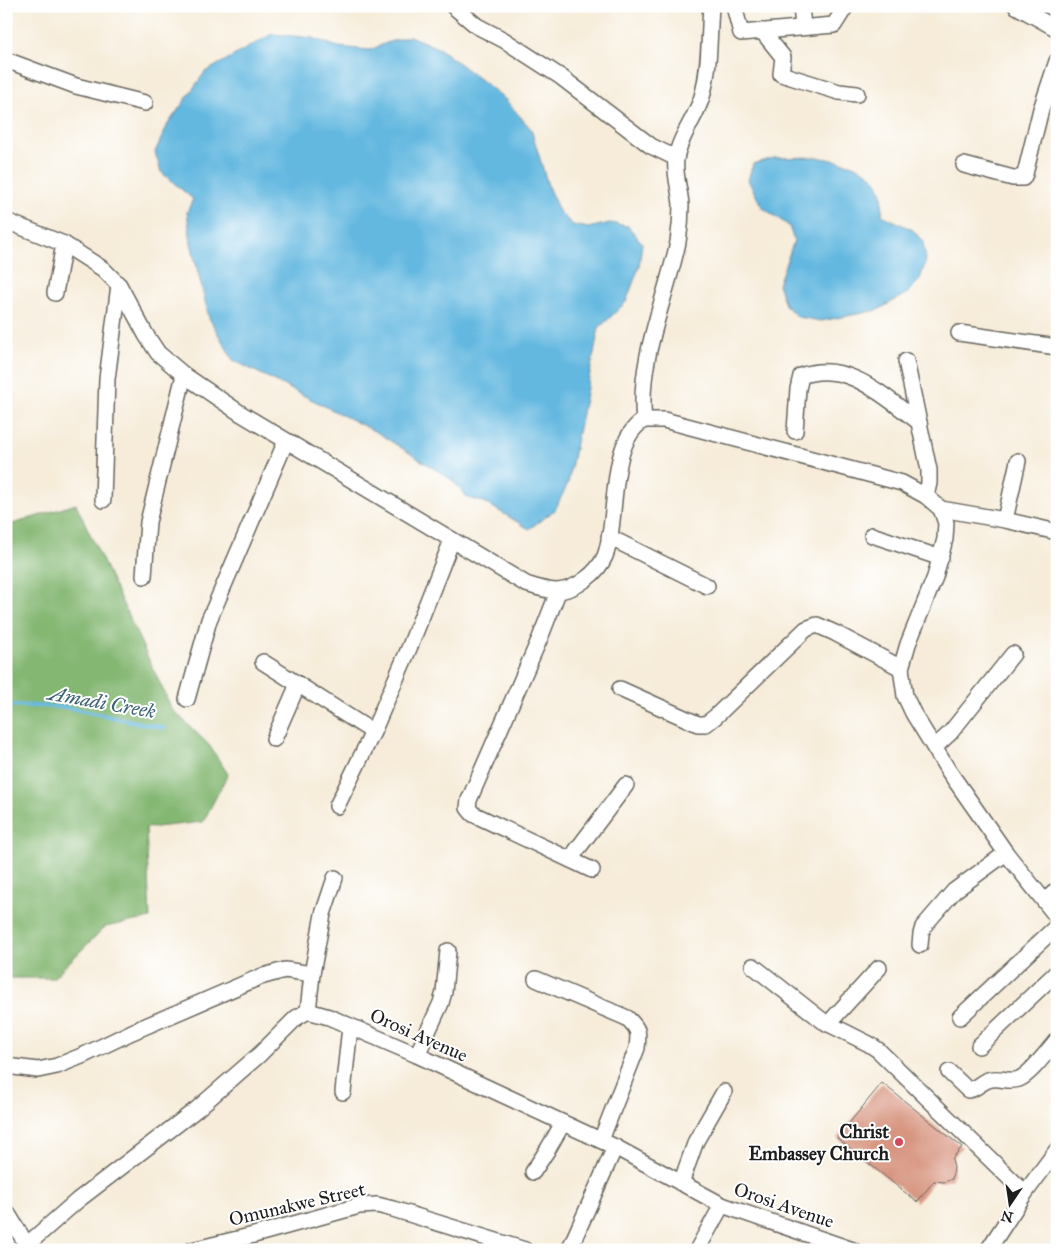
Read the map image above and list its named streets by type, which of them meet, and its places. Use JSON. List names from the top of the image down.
{
  "streets": {
    "street": ["Orosi Avenue", "Omunakwe Street"]
  },
  "water": ["Amadi Creek"],
  "places": ["Christ Embassey Church"],
  "north": "bottom"
}
